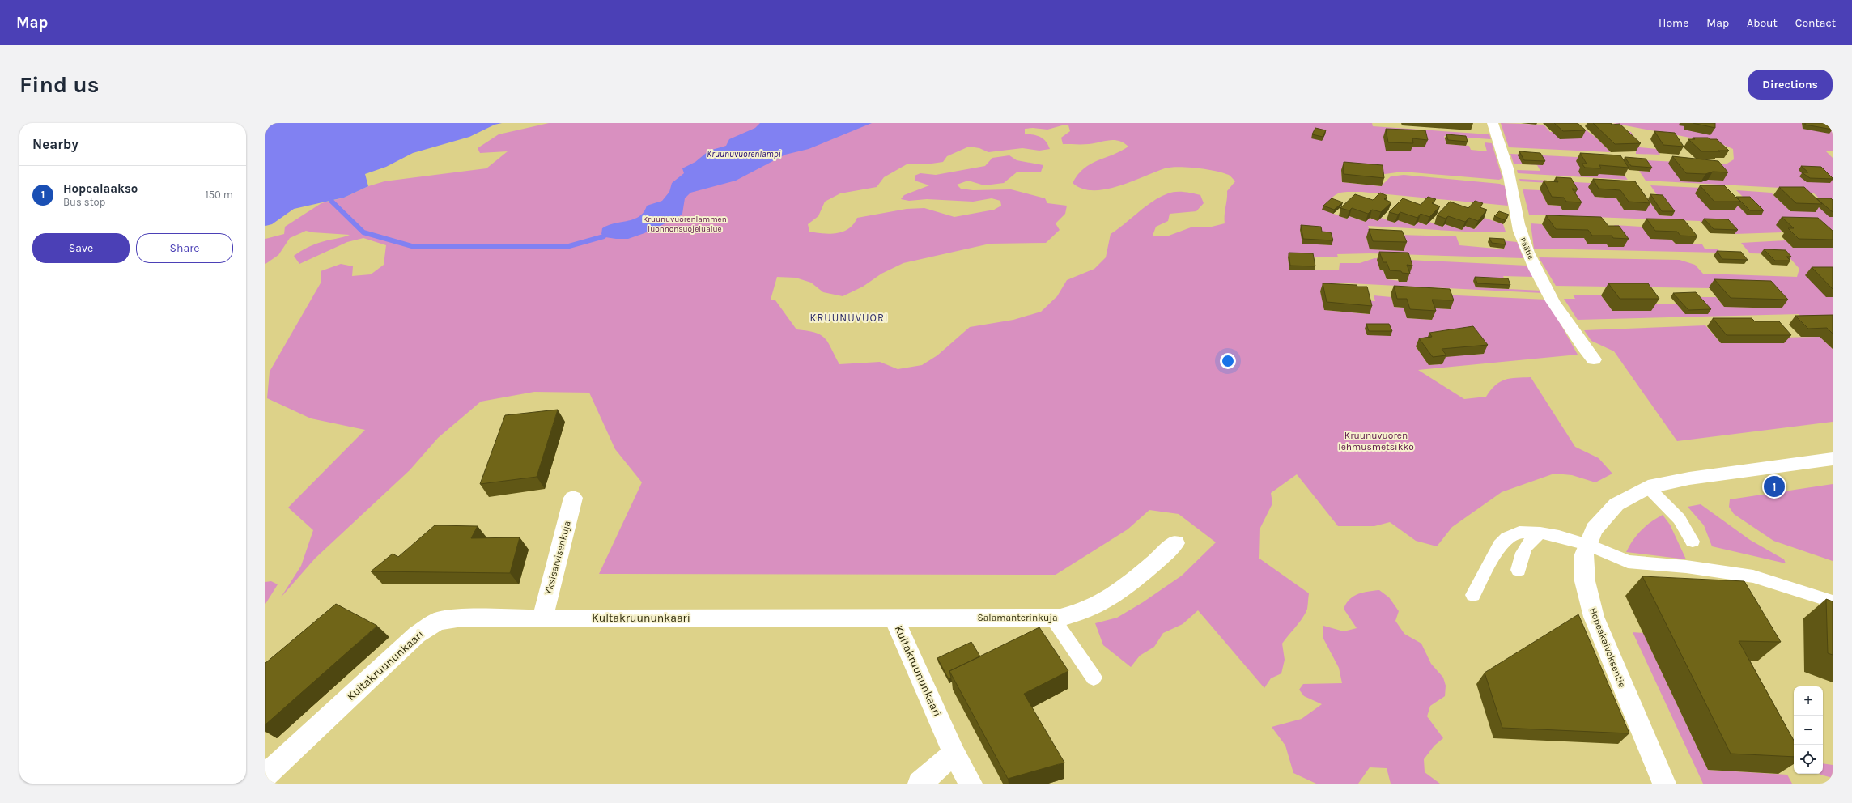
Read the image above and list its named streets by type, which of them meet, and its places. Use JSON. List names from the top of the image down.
{
  "streets": {
    "street": [
      "Päätie",
      "Yksisarvisenkuja",
      "Kultakruununkaari",
      "Salamanterinkuja",
      "Hopeakaivoksentie"
    ]
  },
  "crossings": [
    ["Yksisarvisenkuja", "Kultakruununkaari"],
    ["Kultakruununkaari", "Salamanterinkuja"]
  ],
  "districts": ["KRUUNUVUORI"],
  "water": ["Kruunuvuorenlampi"],
  "parks": ["Kruunuvuorenlammen luonnonsuojelualue", "Kruunuvuoren lehmusmetsikkö"],
  "page": {
    "header": "Map",
    "nav": [
      "Home",
      "Map",
      "About",
      "Contact"
    ],
    "buttons": [
      "Directions",
      ["Save", "Share"]
    ],
    "title": "Find us",
    "heading": "Nearby",
    "list": [
      {
        "mark": "1",
        "name": "Hopealaakso",
        "note": "Bus stop",
        "value": "150 m"
      }
    ],
    "pins": "1",
    "map_buttons": ["+", "−"]
  }
}
